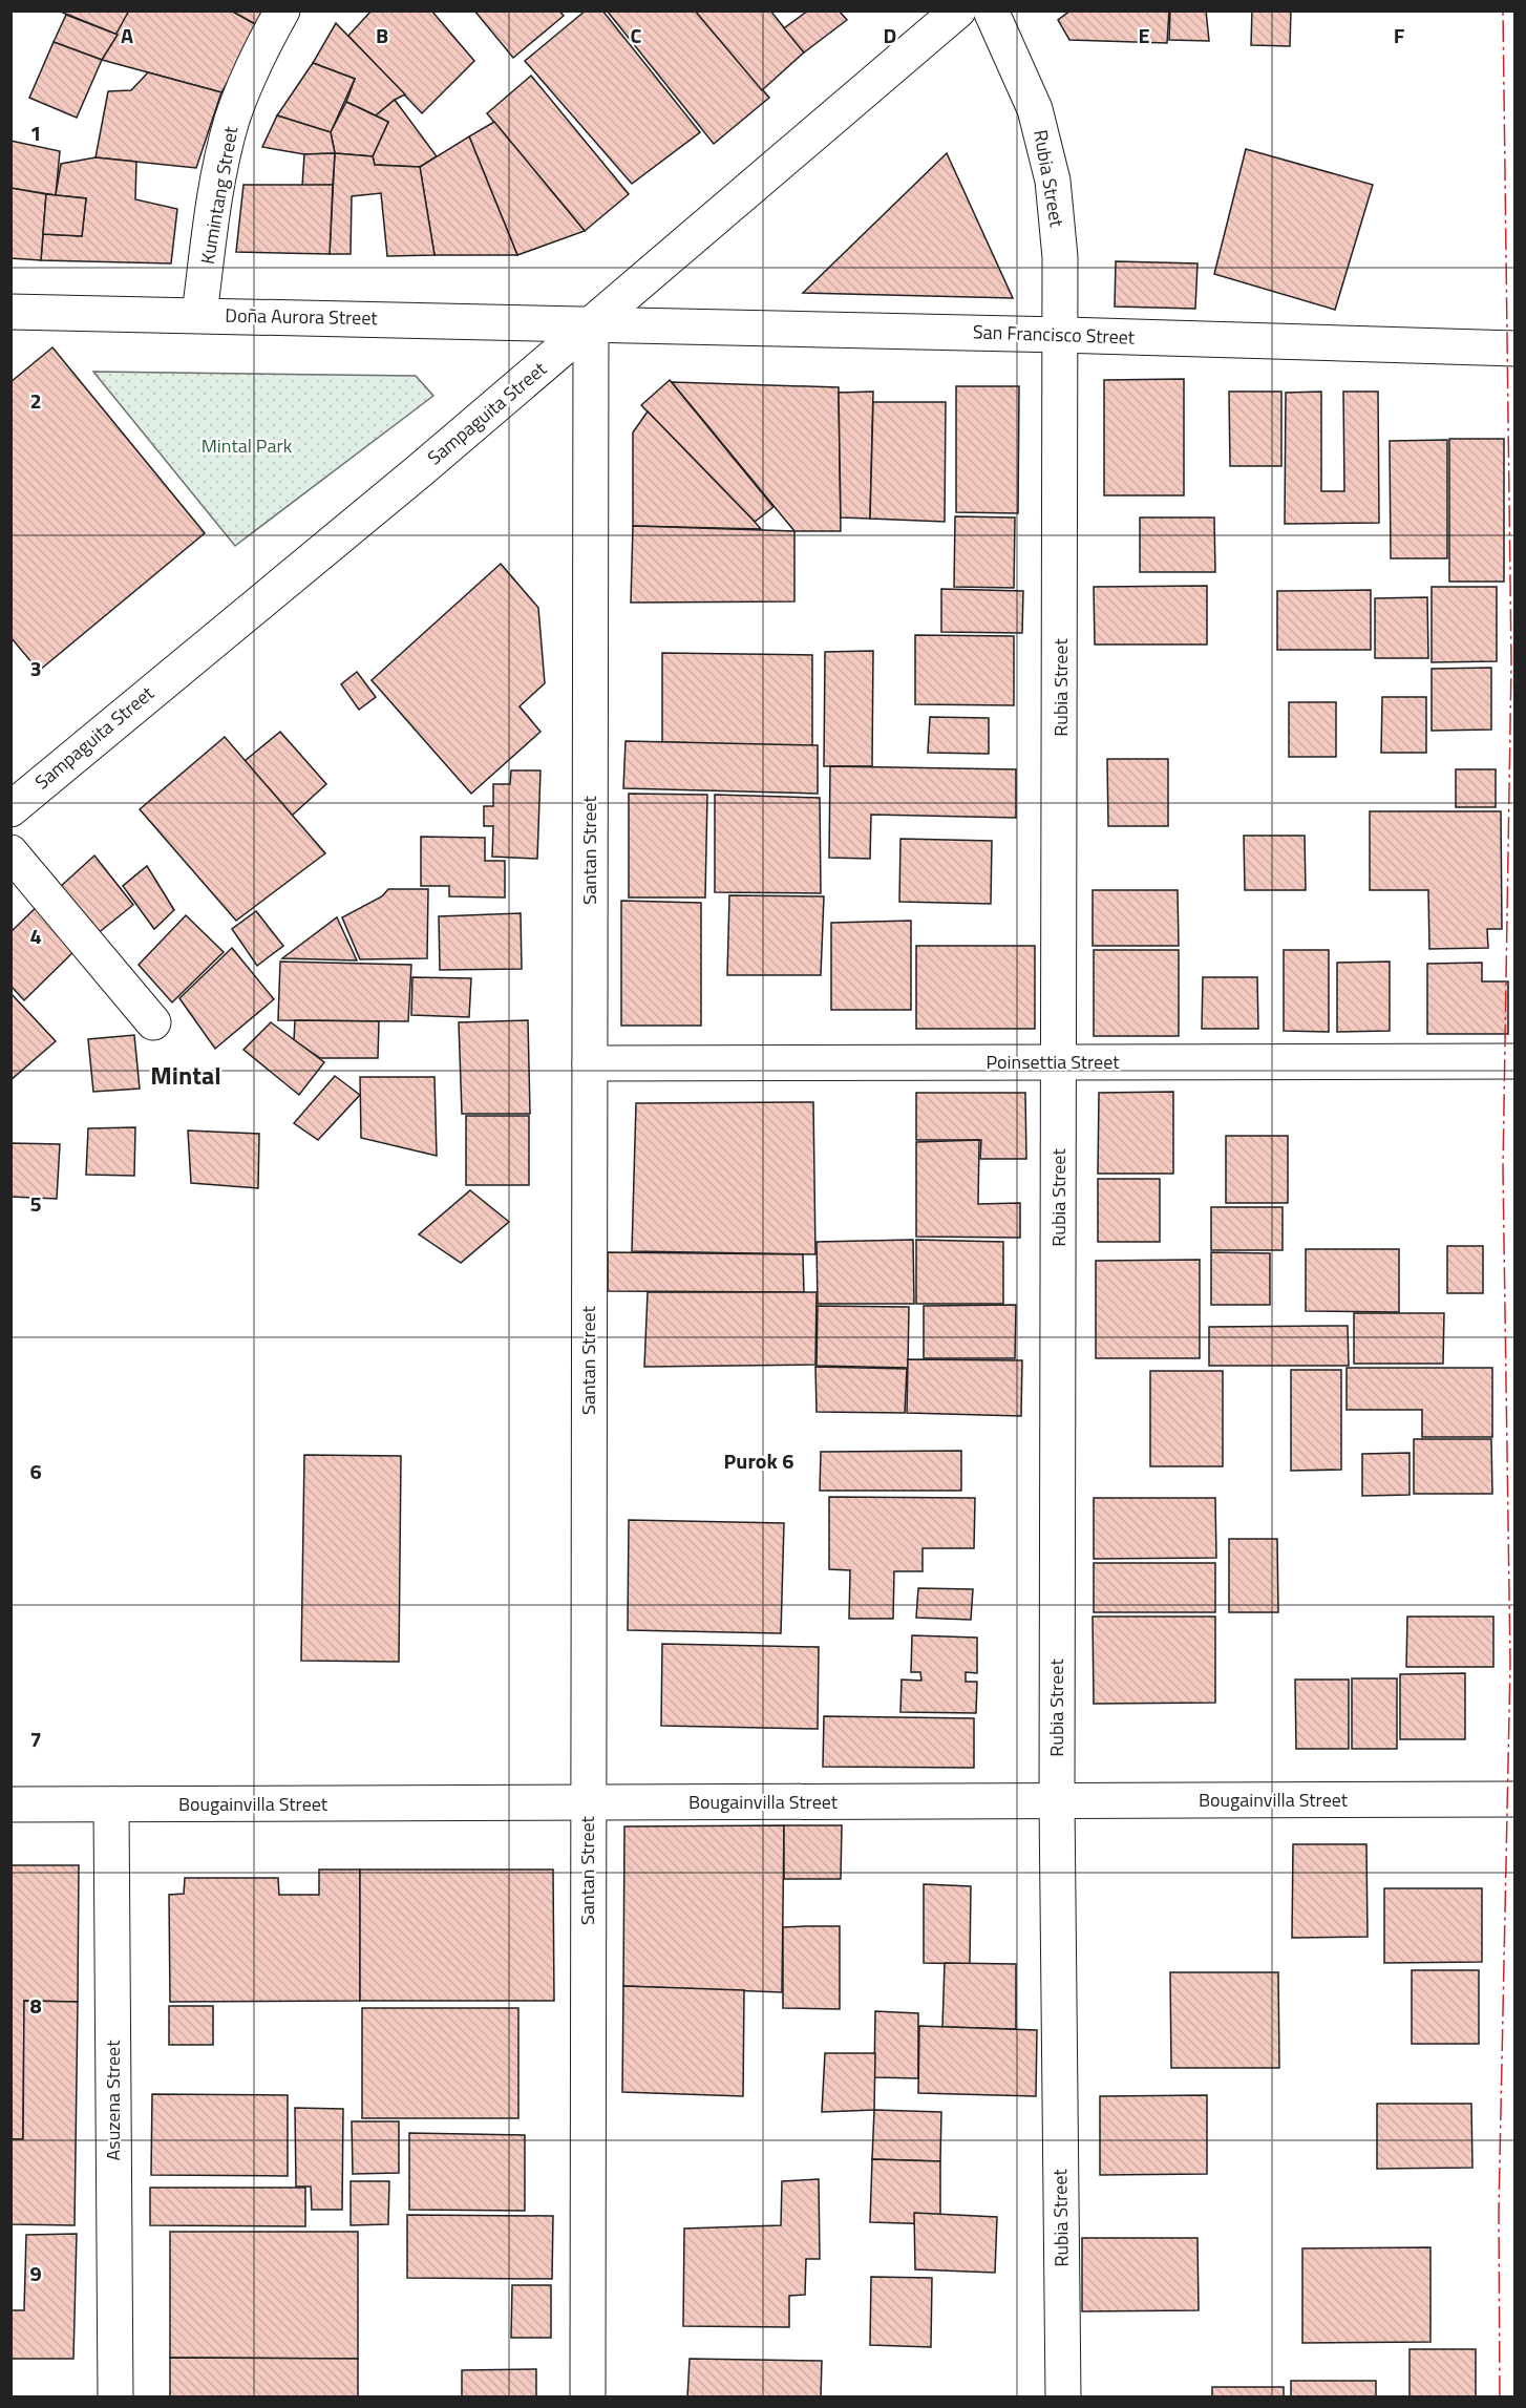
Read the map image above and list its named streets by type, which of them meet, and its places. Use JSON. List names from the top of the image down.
{
  "streets": {
    "main road": [
      "Rubia Street",
      "Kumintang Street",
      "Doña Aurora Street",
      "San Francisco Street",
      "Sampaguita Street",
      "Santan Street",
      "Poinsettia Street",
      "Bougainvilla Street",
      "Asuzena Street"
    ]
  },
  "crossings": [
    ["Rubia Street", "San Francisco Street"],
    ["Rubia Street", "Poinsettia Street"],
    ["Rubia Street", "Bougainvilla Street"],
    ["Kumintang Street", "Doña Aurora Street"],
    ["Doña Aurora Street", "San Francisco Street"],
    ["Doña Aurora Street", "Sampaguita Street"],
    ["Doña Aurora Street", "Santan Street"],
    ["San Francisco Street", "Sampaguita Street"],
    ["San Francisco Street", "Santan Street"],
    ["Sampaguita Street", "Santan Street"],
    ["Santan Street", "Poinsettia Street"],
    ["Santan Street", "Bougainvilla Street"],
    ["Bougainvilla Street", "Asuzena Street"]
  ],
  "districts": ["Mintal", "Purok 6"],
  "parks": ["Mintal Park"],
  "grid": {
    "columns": [
      "A",
      "B",
      "C",
      "D",
      "E",
      "F"
    ],
    "rows": [
      "1",
      "2",
      "3",
      "4",
      "5",
      "6",
      "7",
      "8",
      "9"
    ]
  }
}
